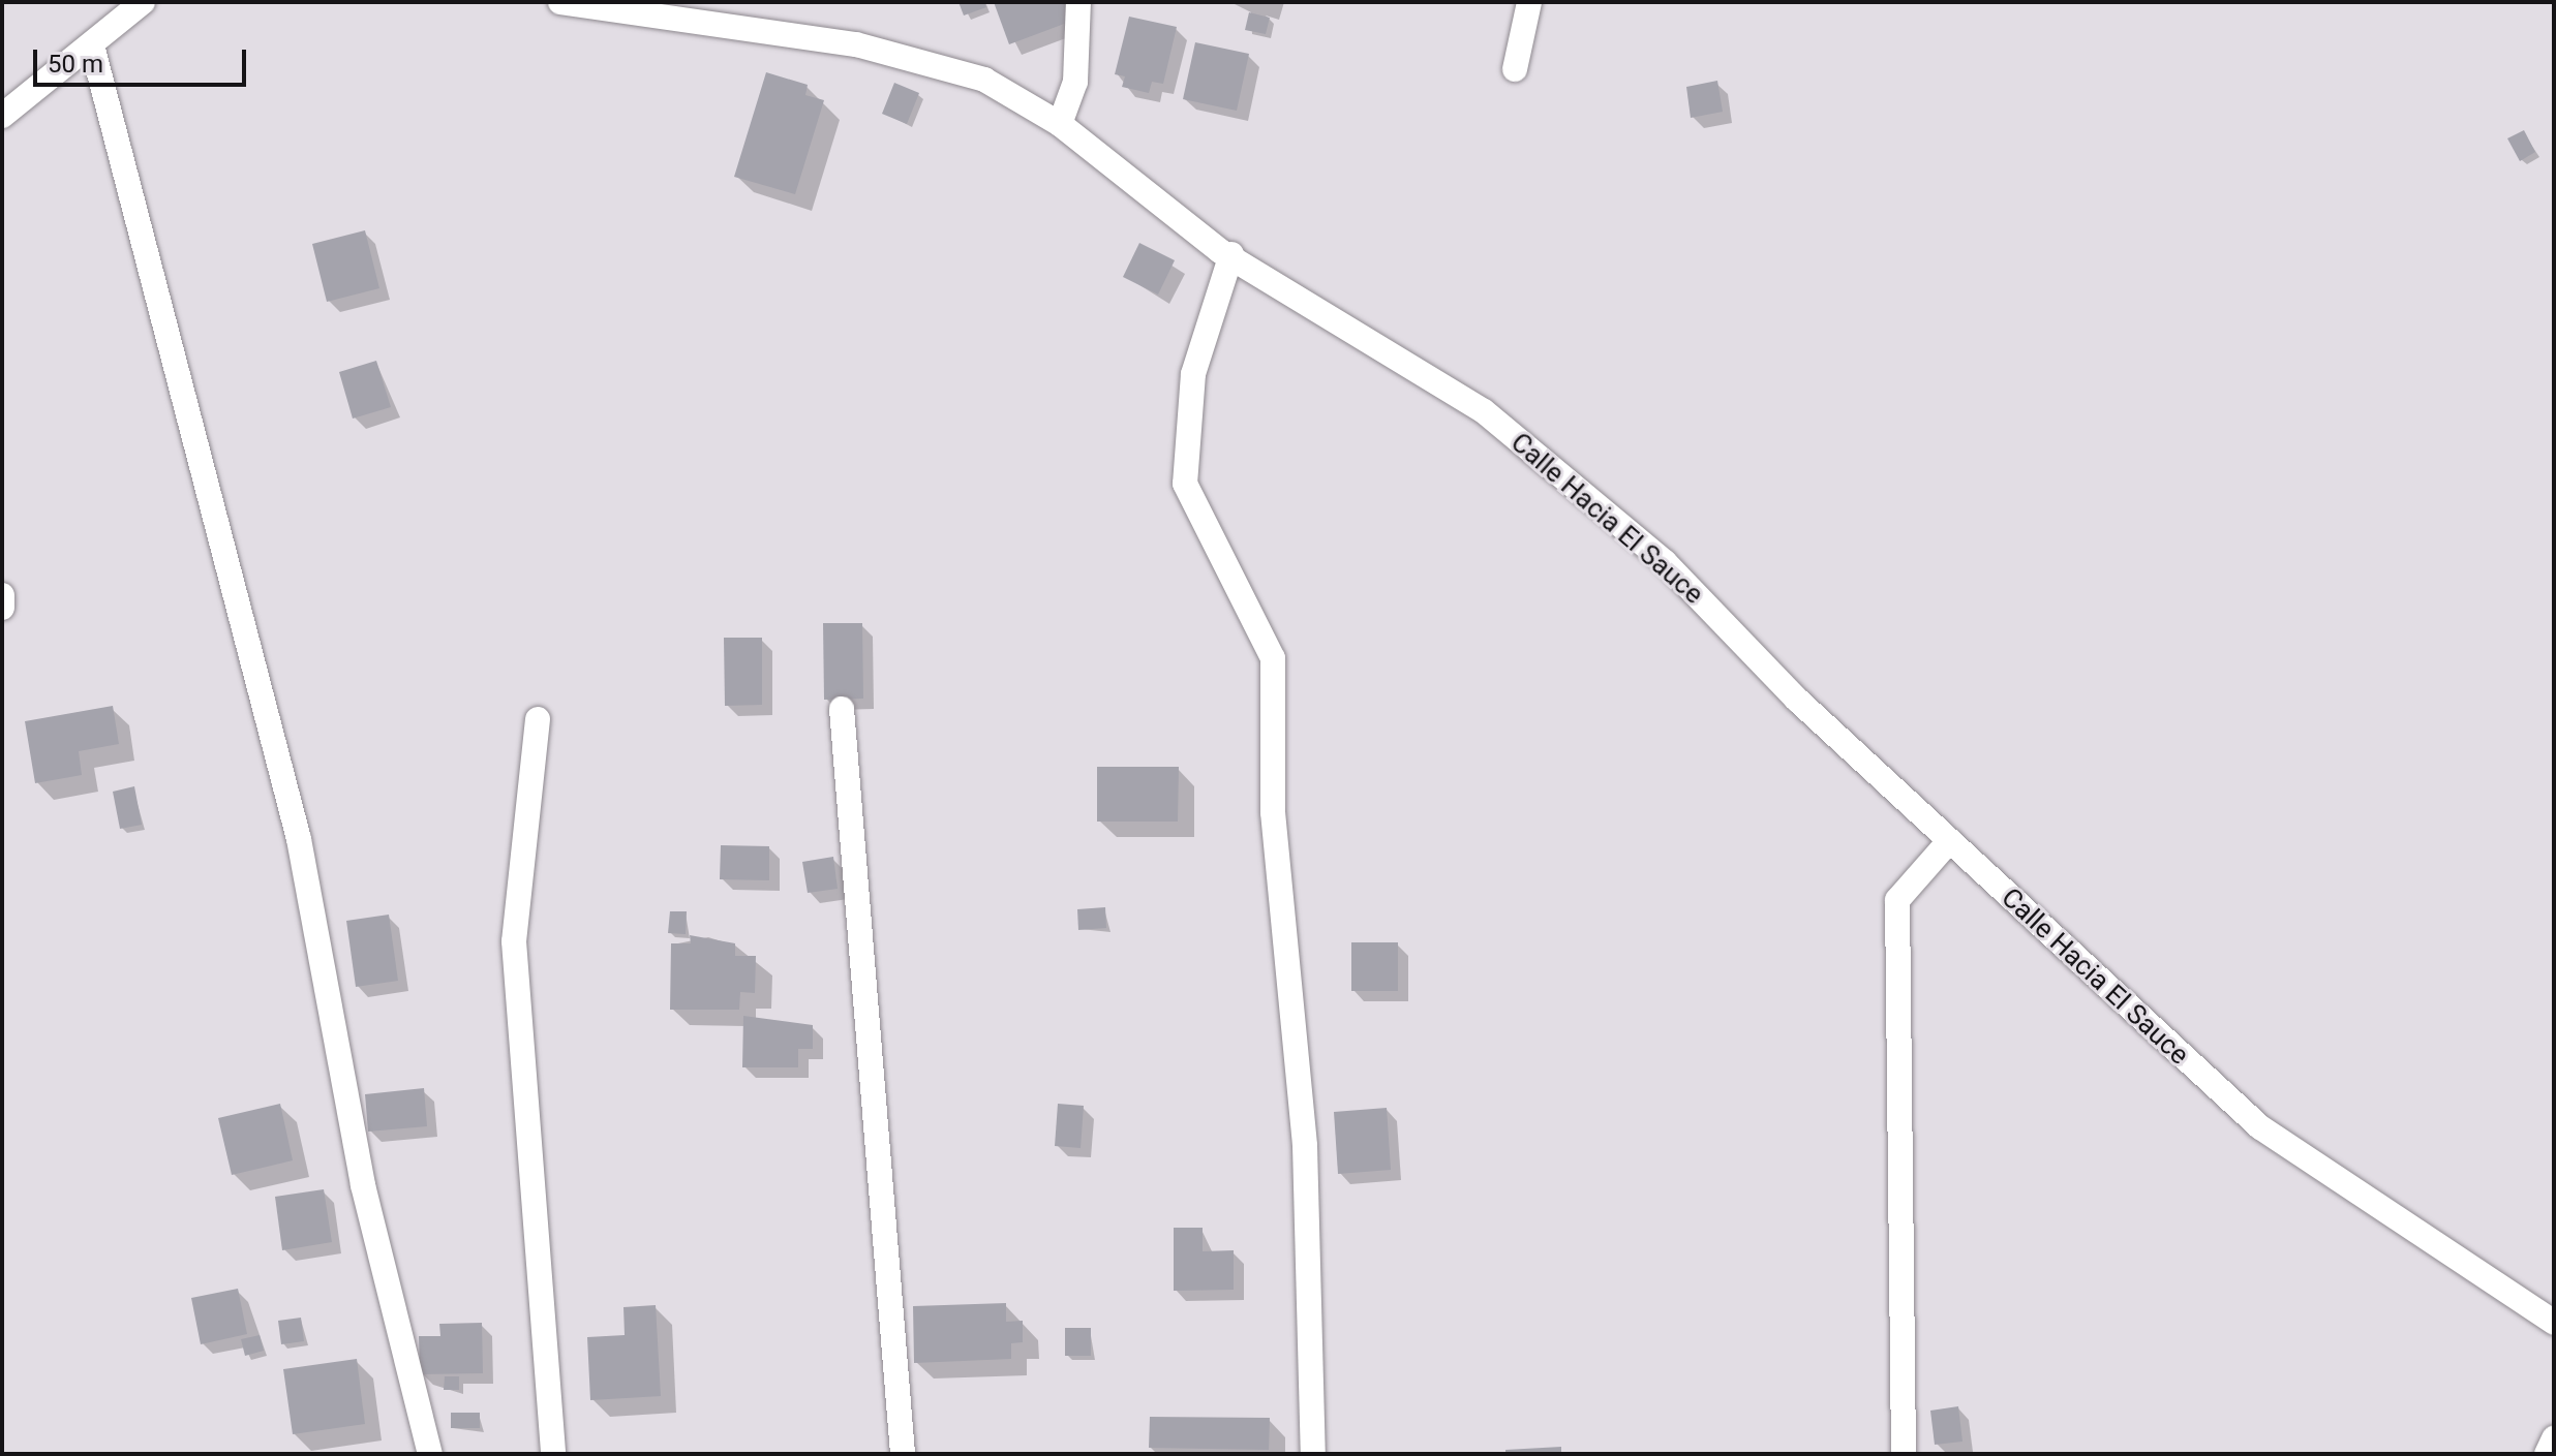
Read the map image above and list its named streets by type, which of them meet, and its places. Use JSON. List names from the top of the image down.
{
  "streets": {
    "street": ["Calle Hacia El Sauce"]
  },
  "scale_bar": "50 m"
}
